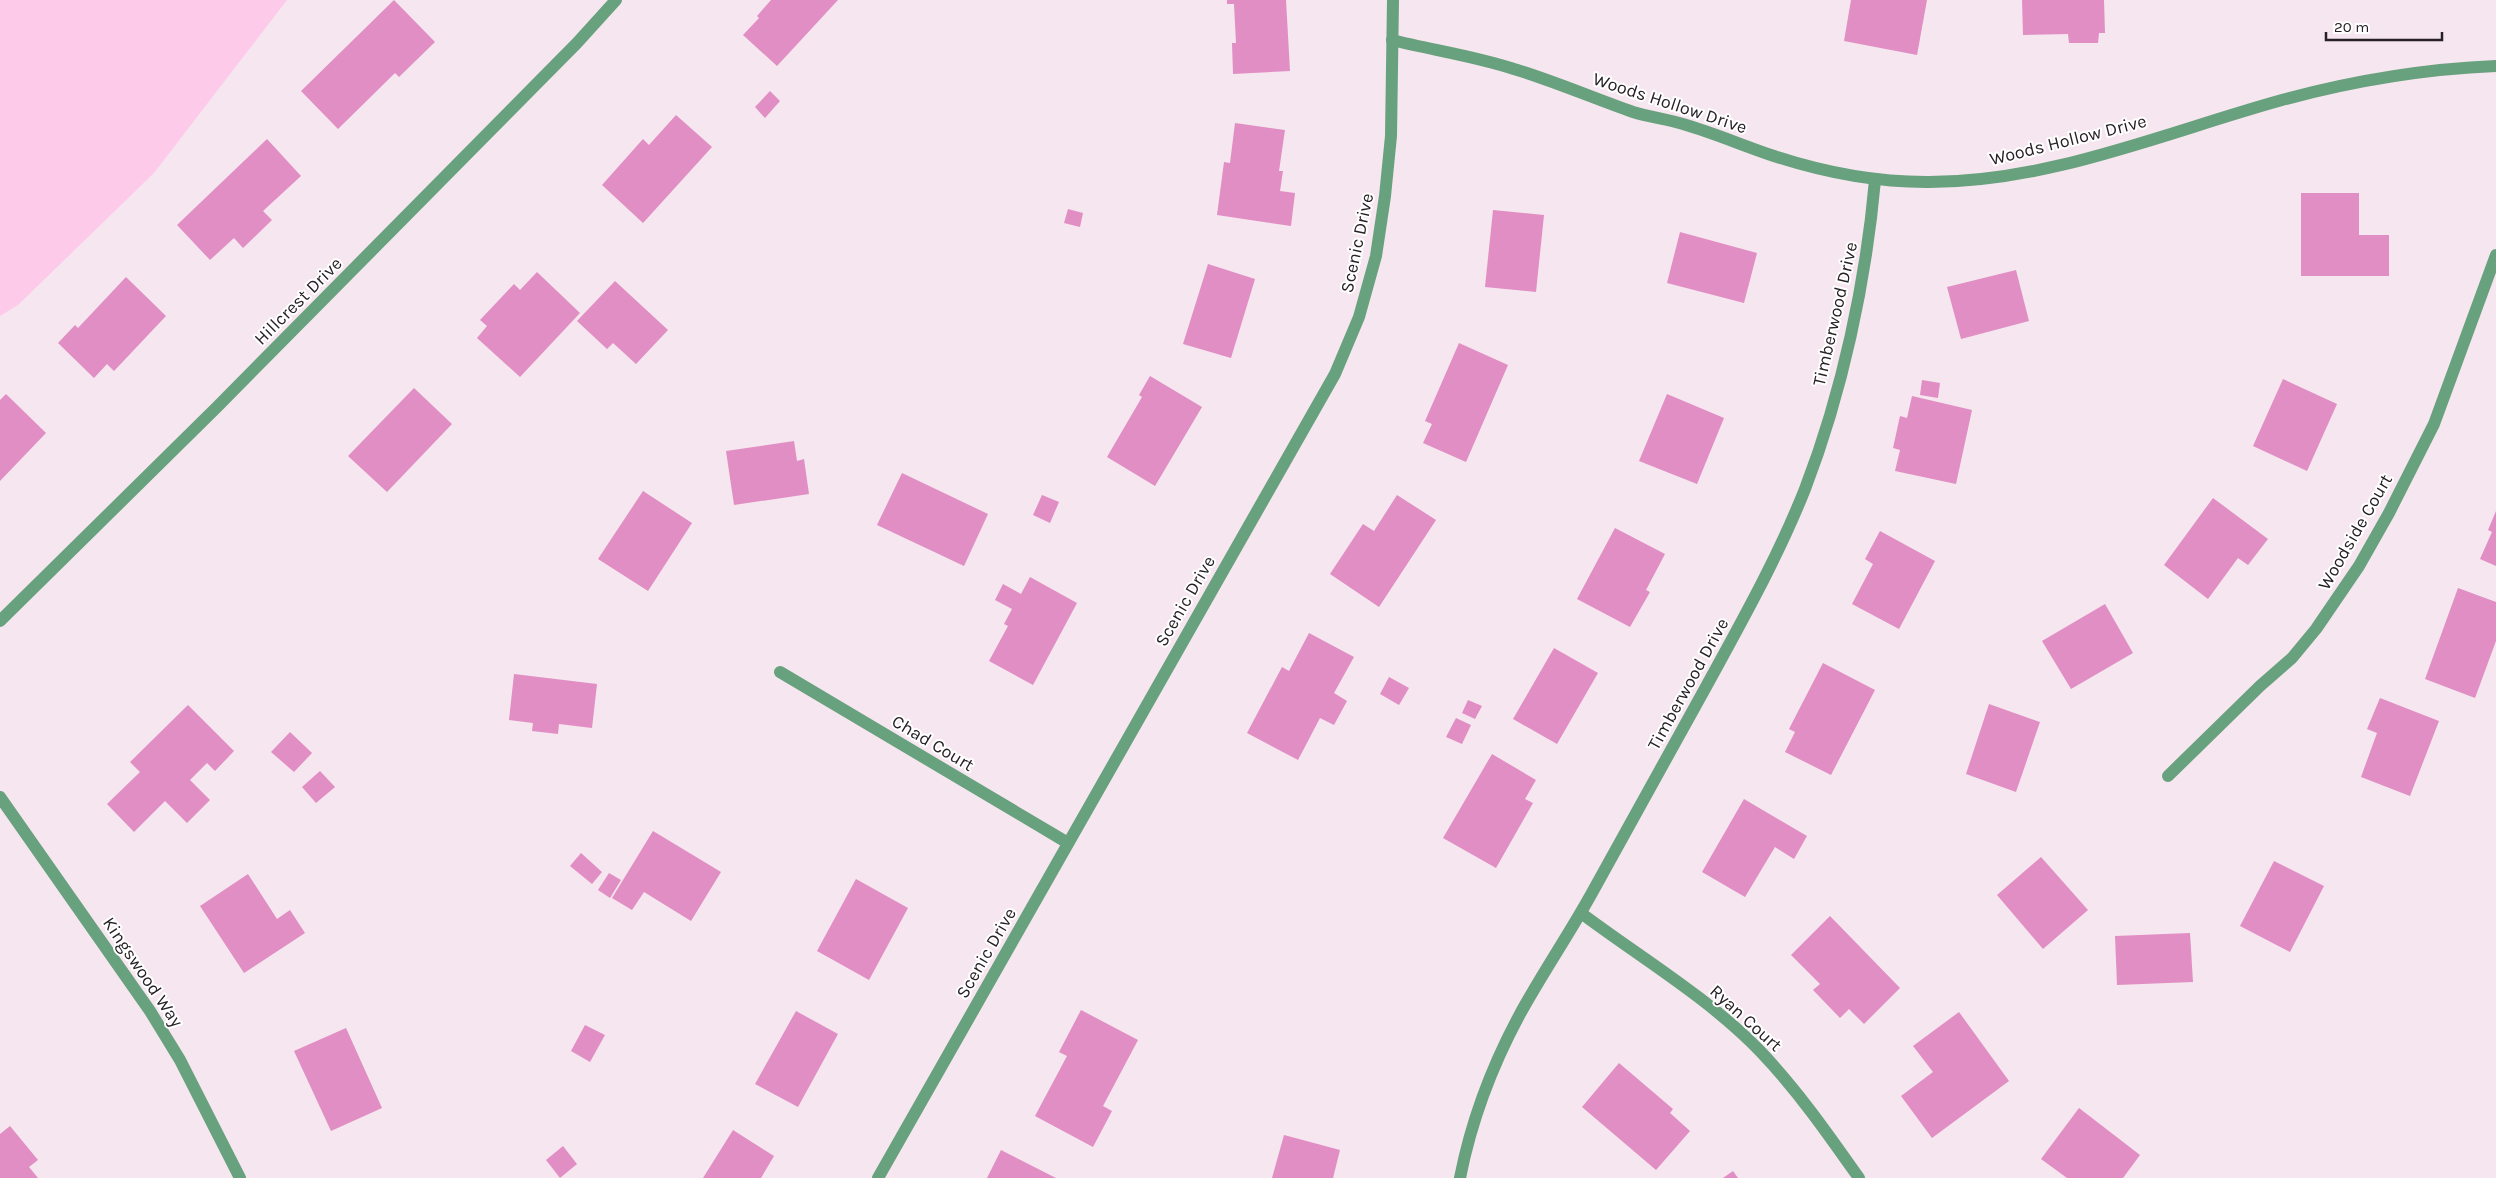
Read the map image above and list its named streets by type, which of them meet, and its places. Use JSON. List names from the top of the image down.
{
  "streets": {
    "street": [
      "Woods Hollow Drive",
      "Scenic Drive",
      "Hillcrest Drive",
      "Timberwood Drive",
      "Woodside Court",
      "Chad Court",
      "Kingswood Way",
      "Ryan Court"
    ]
  },
  "crossings": [
    ["Woods Hollow Drive", "Scenic Drive"],
    ["Woods Hollow Drive", "Timberwood Drive"],
    ["Scenic Drive", "Chad Court"],
    ["Timberwood Drive", "Ryan Court"]
  ],
  "scale_bar": "20 m"
}
